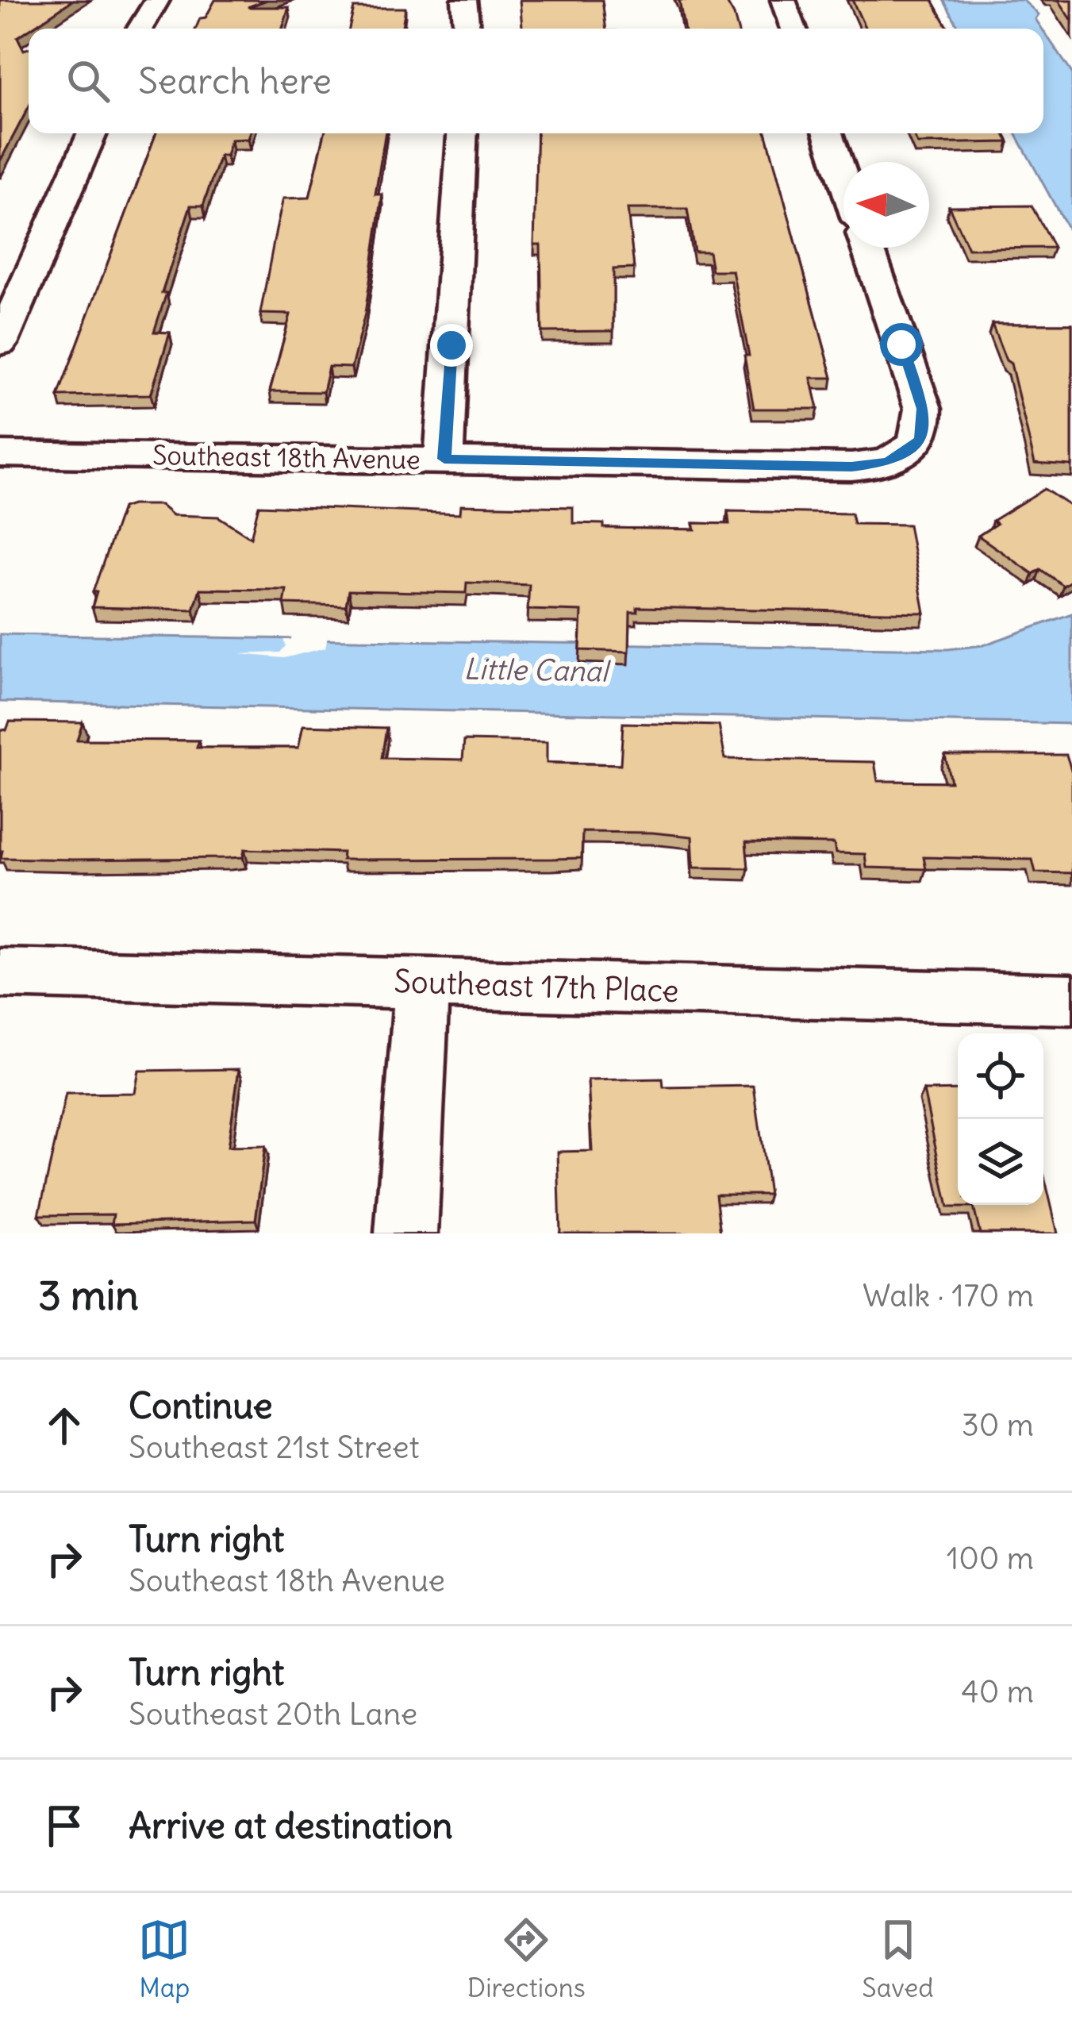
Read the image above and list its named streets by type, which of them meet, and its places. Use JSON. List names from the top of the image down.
{
  "streets": {
    "street": ["Southeast 18th Avenue", "Southeast 17th Place"]
  },
  "water": ["Little Canal"],
  "north": "left",
  "page": {
    "search": "Search here",
    "heading": ["3 min", "Walk · 170 m"],
    "list": [
      ["Continue", "Southeast 21st Street", "30 m"],
      ["Turn right", "Southeast 18th Avenue", "100 m"],
      ["Turn right", "Southeast 20th Lane", "40 m"],
      "Arrive at destination"
    ],
    "nav": ["Map", "Directions", "Saved"]
  }
}
